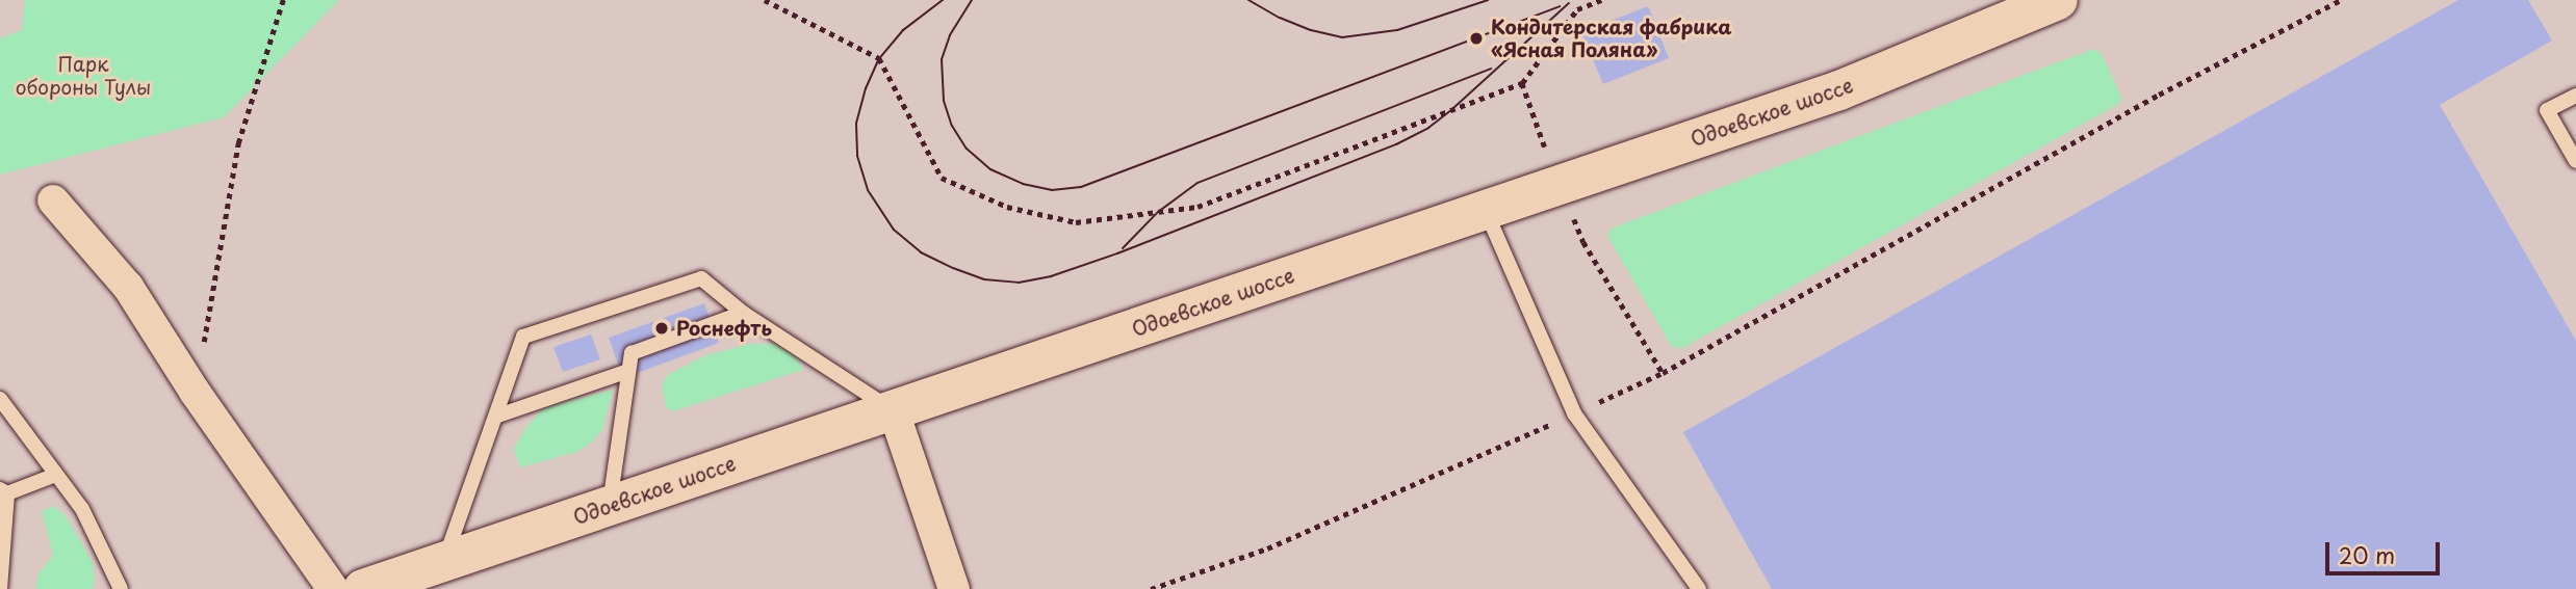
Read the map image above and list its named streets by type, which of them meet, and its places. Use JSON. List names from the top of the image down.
{
  "streets": {
    "main road": ["Одоевское шоссе"]
  },
  "parks": ["Парк обороны Тулы"],
  "places": ["Кондитерская фабрика «Ясная Поляна»", "Роснефть"],
  "scale_bar": "20 m"
}
